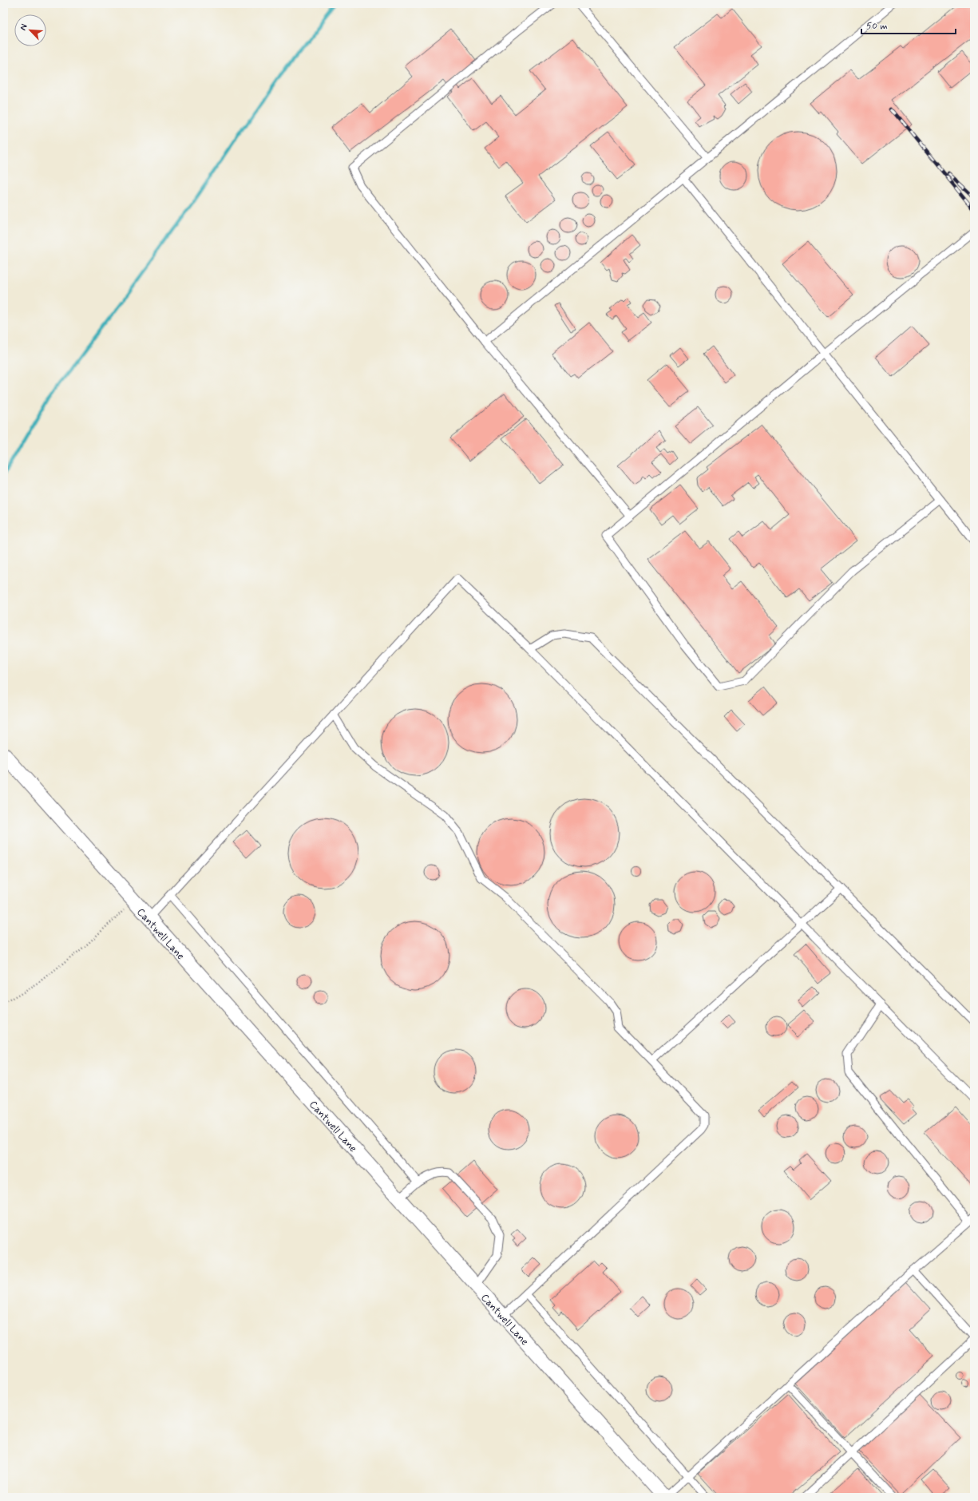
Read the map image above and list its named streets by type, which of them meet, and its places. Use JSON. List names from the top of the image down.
{
  "streets": {
    "street": ["Cantwell Lane"]
  },
  "scale_bar": "50 m",
  "north": "top left"
}
